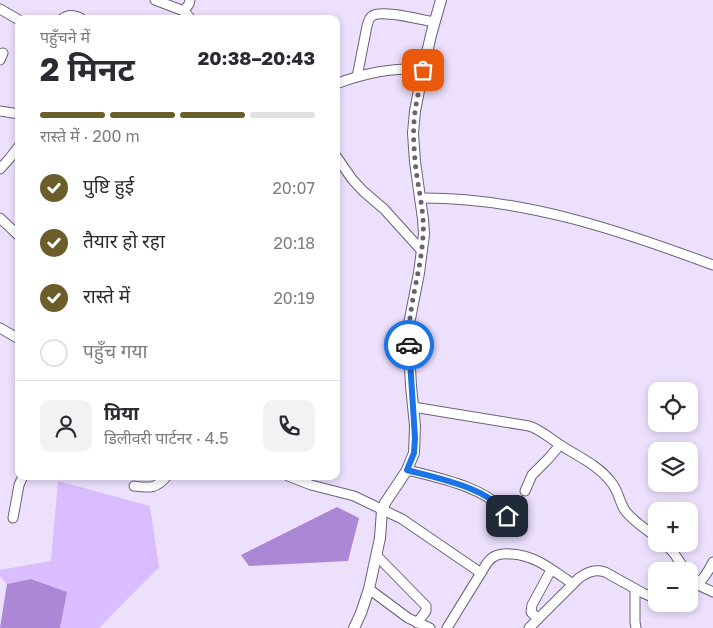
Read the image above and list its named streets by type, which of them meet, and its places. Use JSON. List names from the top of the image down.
{
  "page": {
    "heading": ["2 मिनट", "पहुँचने में", "20:38–20:43"],
    "panel": ["प्रिया", "डिलीवरी पार्टनर · 4.5"],
    "bar": "रास्ते में · 200 m",
    "list": [
      ["पुष्टि हुई", "20:07"],
      ["तैयार हो रहा", "20:18"],
      ["रास्ते में", "20:19"],
      "पहुँच गया"
    ],
    "map_buttons": ["+", "−"]
  }
}
